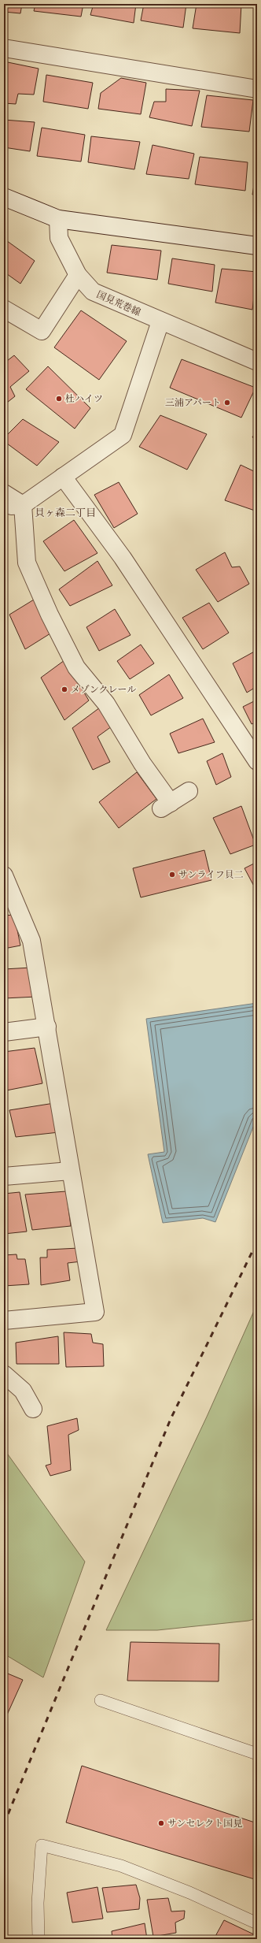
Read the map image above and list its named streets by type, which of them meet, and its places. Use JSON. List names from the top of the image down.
{
  "streets": {
    "street": ["国見荒巻線"]
  },
  "districts": ["貝ヶ森二丁目"],
  "places": [
    "杜ハイツ",
    "三浦アパート",
    "メゾンクレール",
    "サンライフ貝二",
    "サンセレクト国見"
  ]
}
